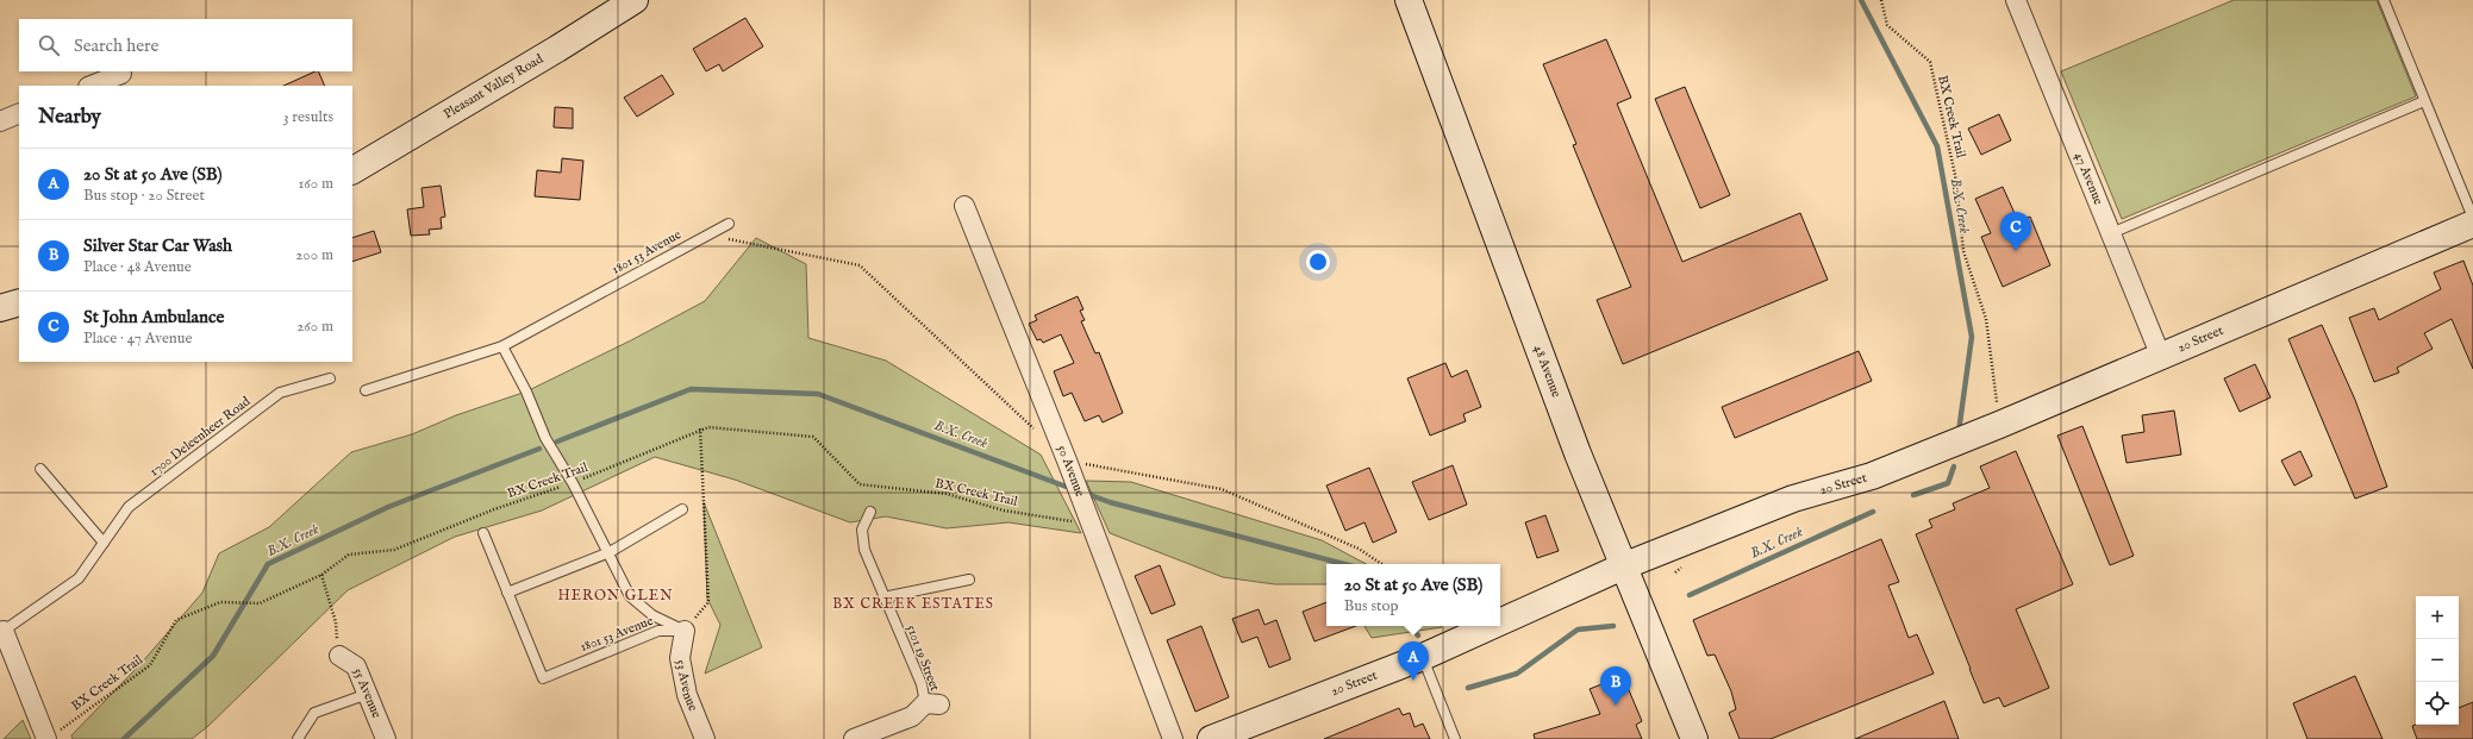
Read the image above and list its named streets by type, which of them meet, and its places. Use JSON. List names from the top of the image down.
{
  "streets": {
    "street": [
      "Pleasant Valley Road",
      "47 Avenue",
      "20 Street",
      "48 Avenue",
      "50 Avenue",
      "53 Avenue",
      "55 Avenue"
    ],
    "lane": ["1801 53 Avenue", "1700 Deleenheer Road", "5101 19 Street"],
    "path": ["BX Creek Trail"]
  },
  "crossings": [
    ["BX Creek Trail", "1801 53 Avenue"],
    ["BX Creek Trail", "20 Street"],
    ["BX Creek Trail", "50 Avenue"],
    ["47 Avenue", "20 Street"],
    ["1801 53 Avenue", "53 Avenue"],
    ["20 Street", "48 Avenue"]
  ],
  "districts": ["HERON GLEN", "BX CREEK ESTATES"],
  "water": ["B.X. Creek"],
  "page": {
    "search": "Search here",
    "heading": ["Nearby", "3 results"],
    "list": [
      {
        "mark": "A",
        "name": "20 St at 50 Ave (SB)",
        "note": "Bus stop · 20 Street",
        "value": "160 m"
      },
      {
        "mark": "B",
        "name": "Silver Star Car Wash",
        "note": "Place · 48 Avenue",
        "value": "200 m"
      },
      {
        "mark": "C",
        "name": "St John Ambulance",
        "note": "Place · 47 Avenue",
        "value": "260 m"
      }
    ],
    "pins": ["C", "A", "B"],
    "popup": ["20 St at 50 Ave (SB)", "Bus stop"],
    "map_buttons": ["+", "−"]
  }
}
